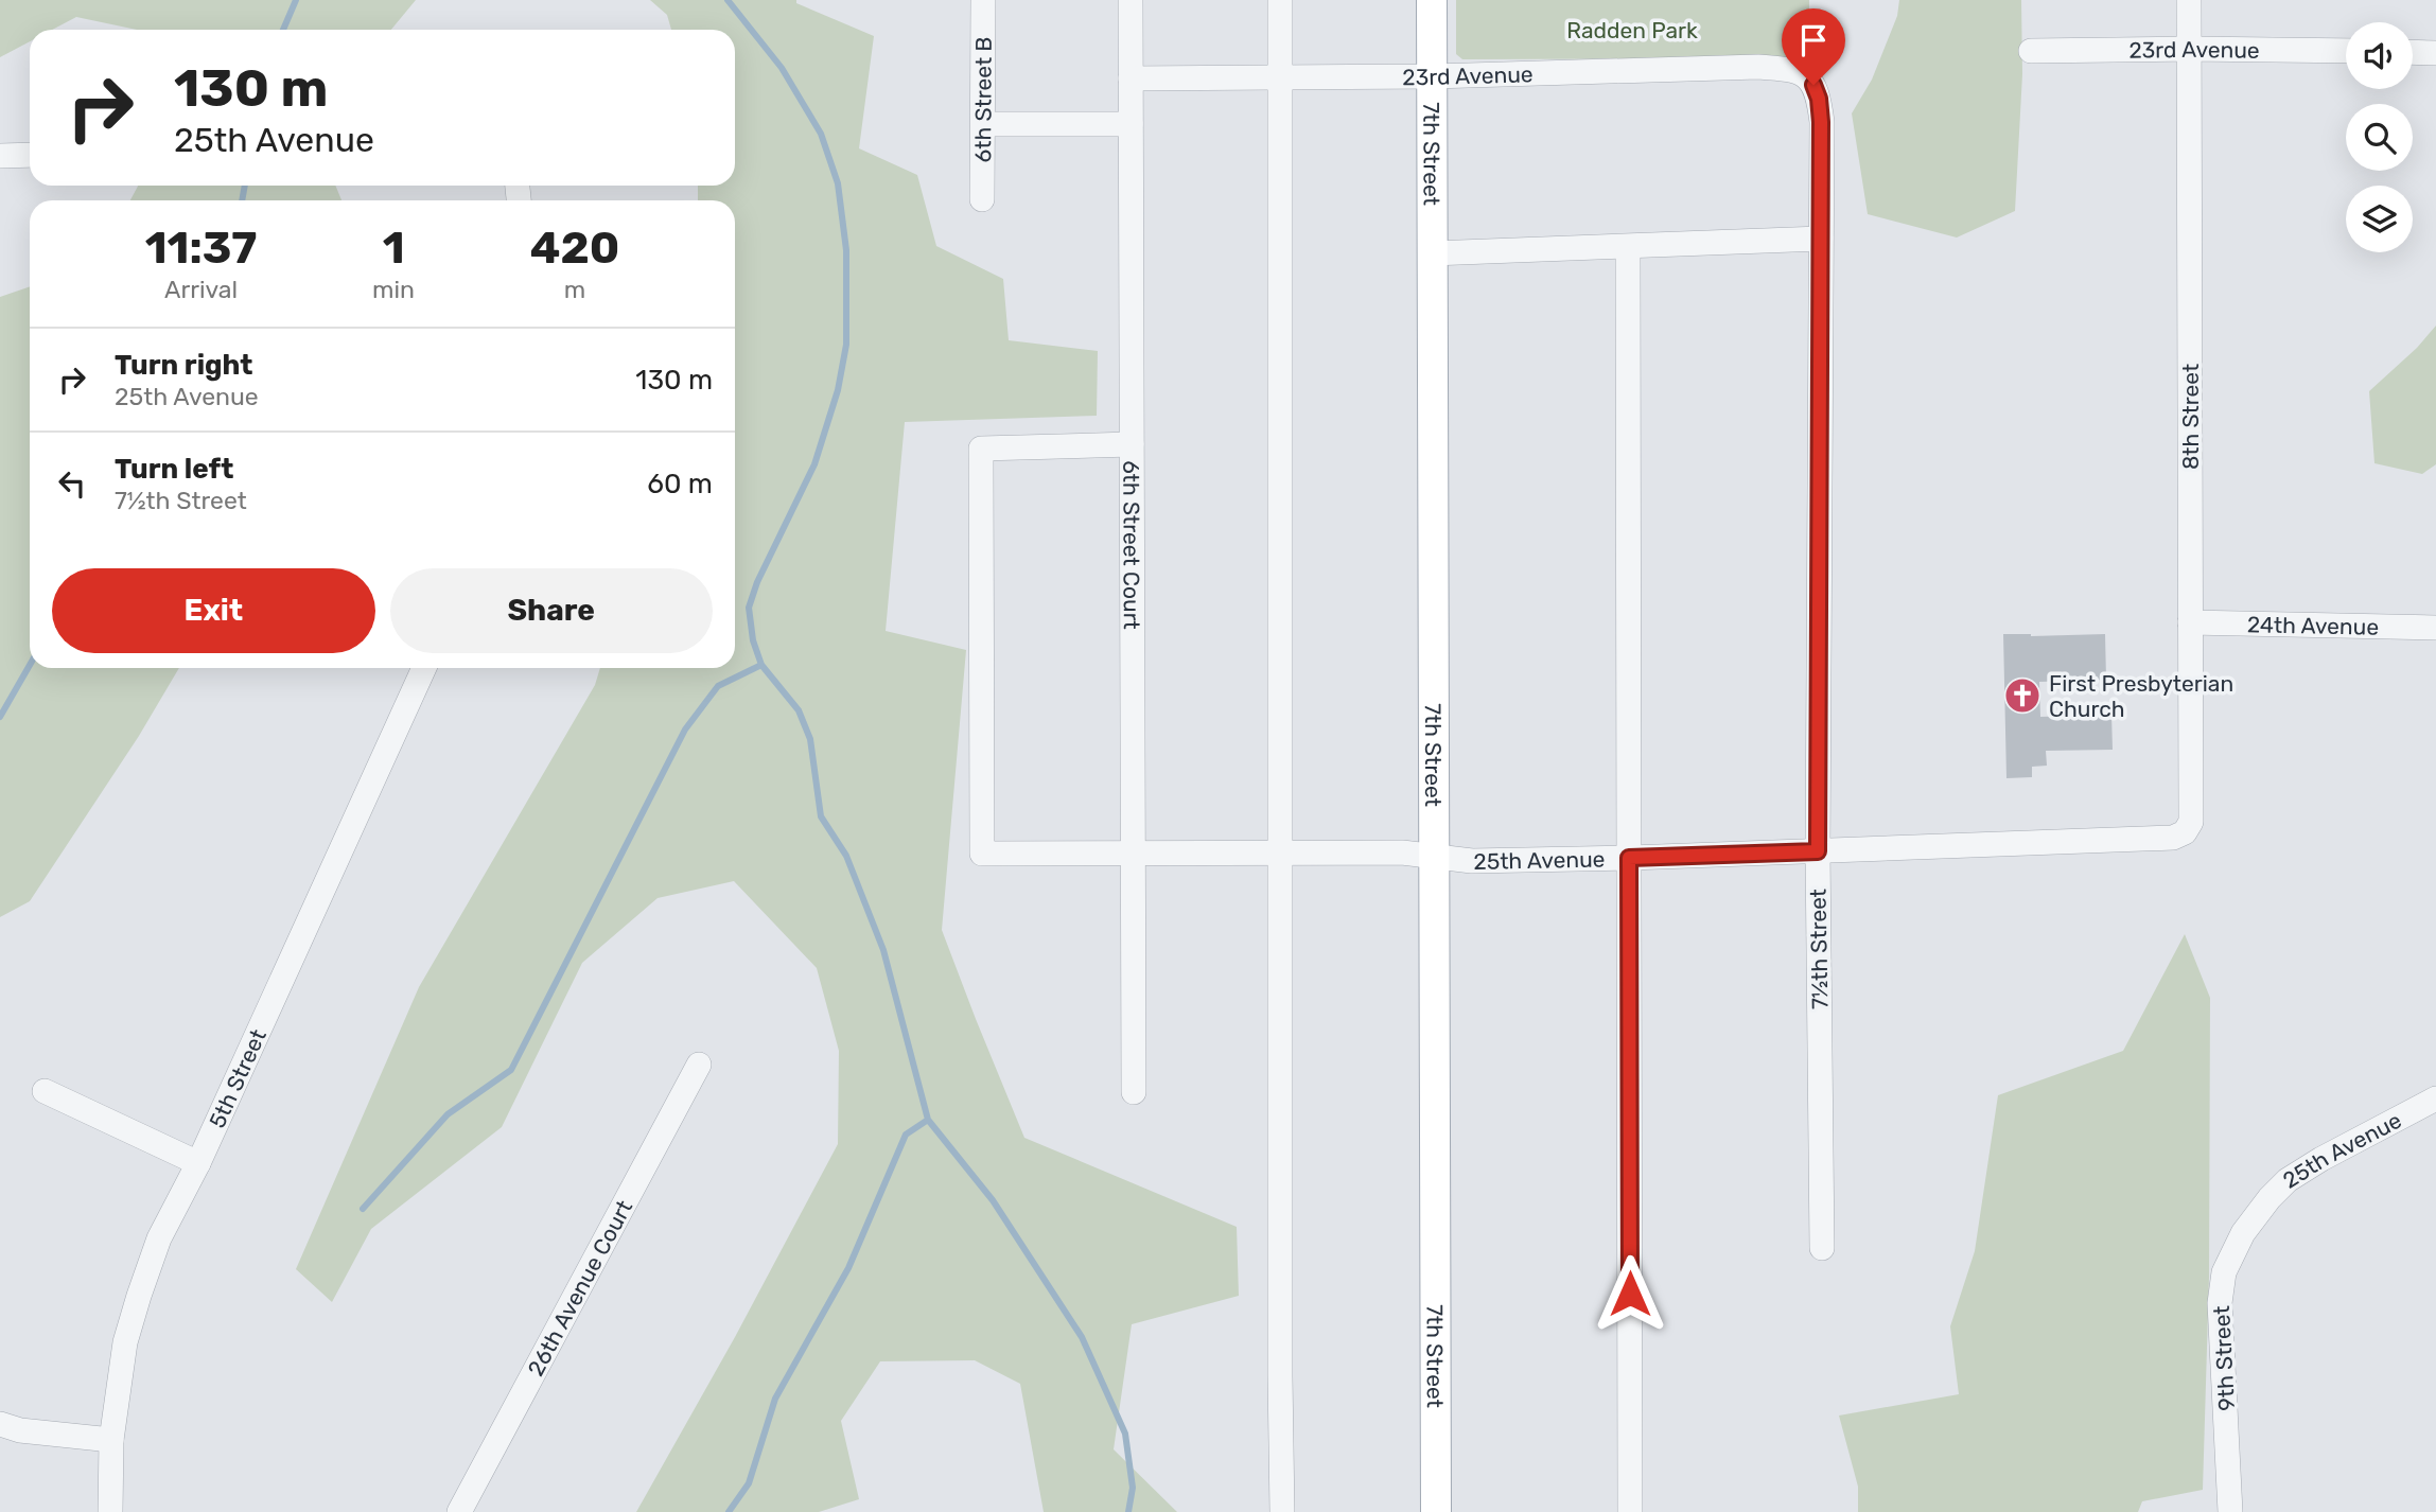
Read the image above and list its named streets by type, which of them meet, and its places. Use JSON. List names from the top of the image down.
{
  "streets": {
    "main road": ["7th Street"],
    "street": [
      "23rd Avenue",
      "6th Street B",
      "8th Street",
      "6th Street Court",
      "24th Avenue",
      "25th Avenue",
      "7½th Street",
      "5th Street",
      "26th Avenue Court",
      "9th Street"
    ]
  },
  "crossings": [
    ["23rd Avenue", "7th Street"],
    ["23rd Avenue", "8th Street"],
    ["23rd Avenue", "6th Street Court"],
    ["23rd Avenue", "7½th Street"],
    ["7th Street", "25th Avenue"],
    ["8th Street", "24th Avenue"],
    ["8th Street", "25th Avenue"],
    ["6th Street Court", "25th Avenue"],
    ["25th Avenue", "7½th Street"],
    ["25th Avenue", "9th Street"]
  ],
  "parks": ["Radden Park"],
  "places": {
    "church": ["First Presbyterian Church"]
  },
  "page": {
    "turn": ["130 m", "25th Avenue"],
    "eta": [
      "11:37",
      "Arrival",
      "1",
      "min",
      "420",
      "m"
    ],
    "list": [
      {
        "name": "Turn right",
        "note": "25th Avenue",
        "value": "130 m"
      },
      {
        "name": "Turn left",
        "note": "7½th Street",
        "value": "60 m"
      }
    ],
    "buttons": ["Exit", "Share"]
  }
}
